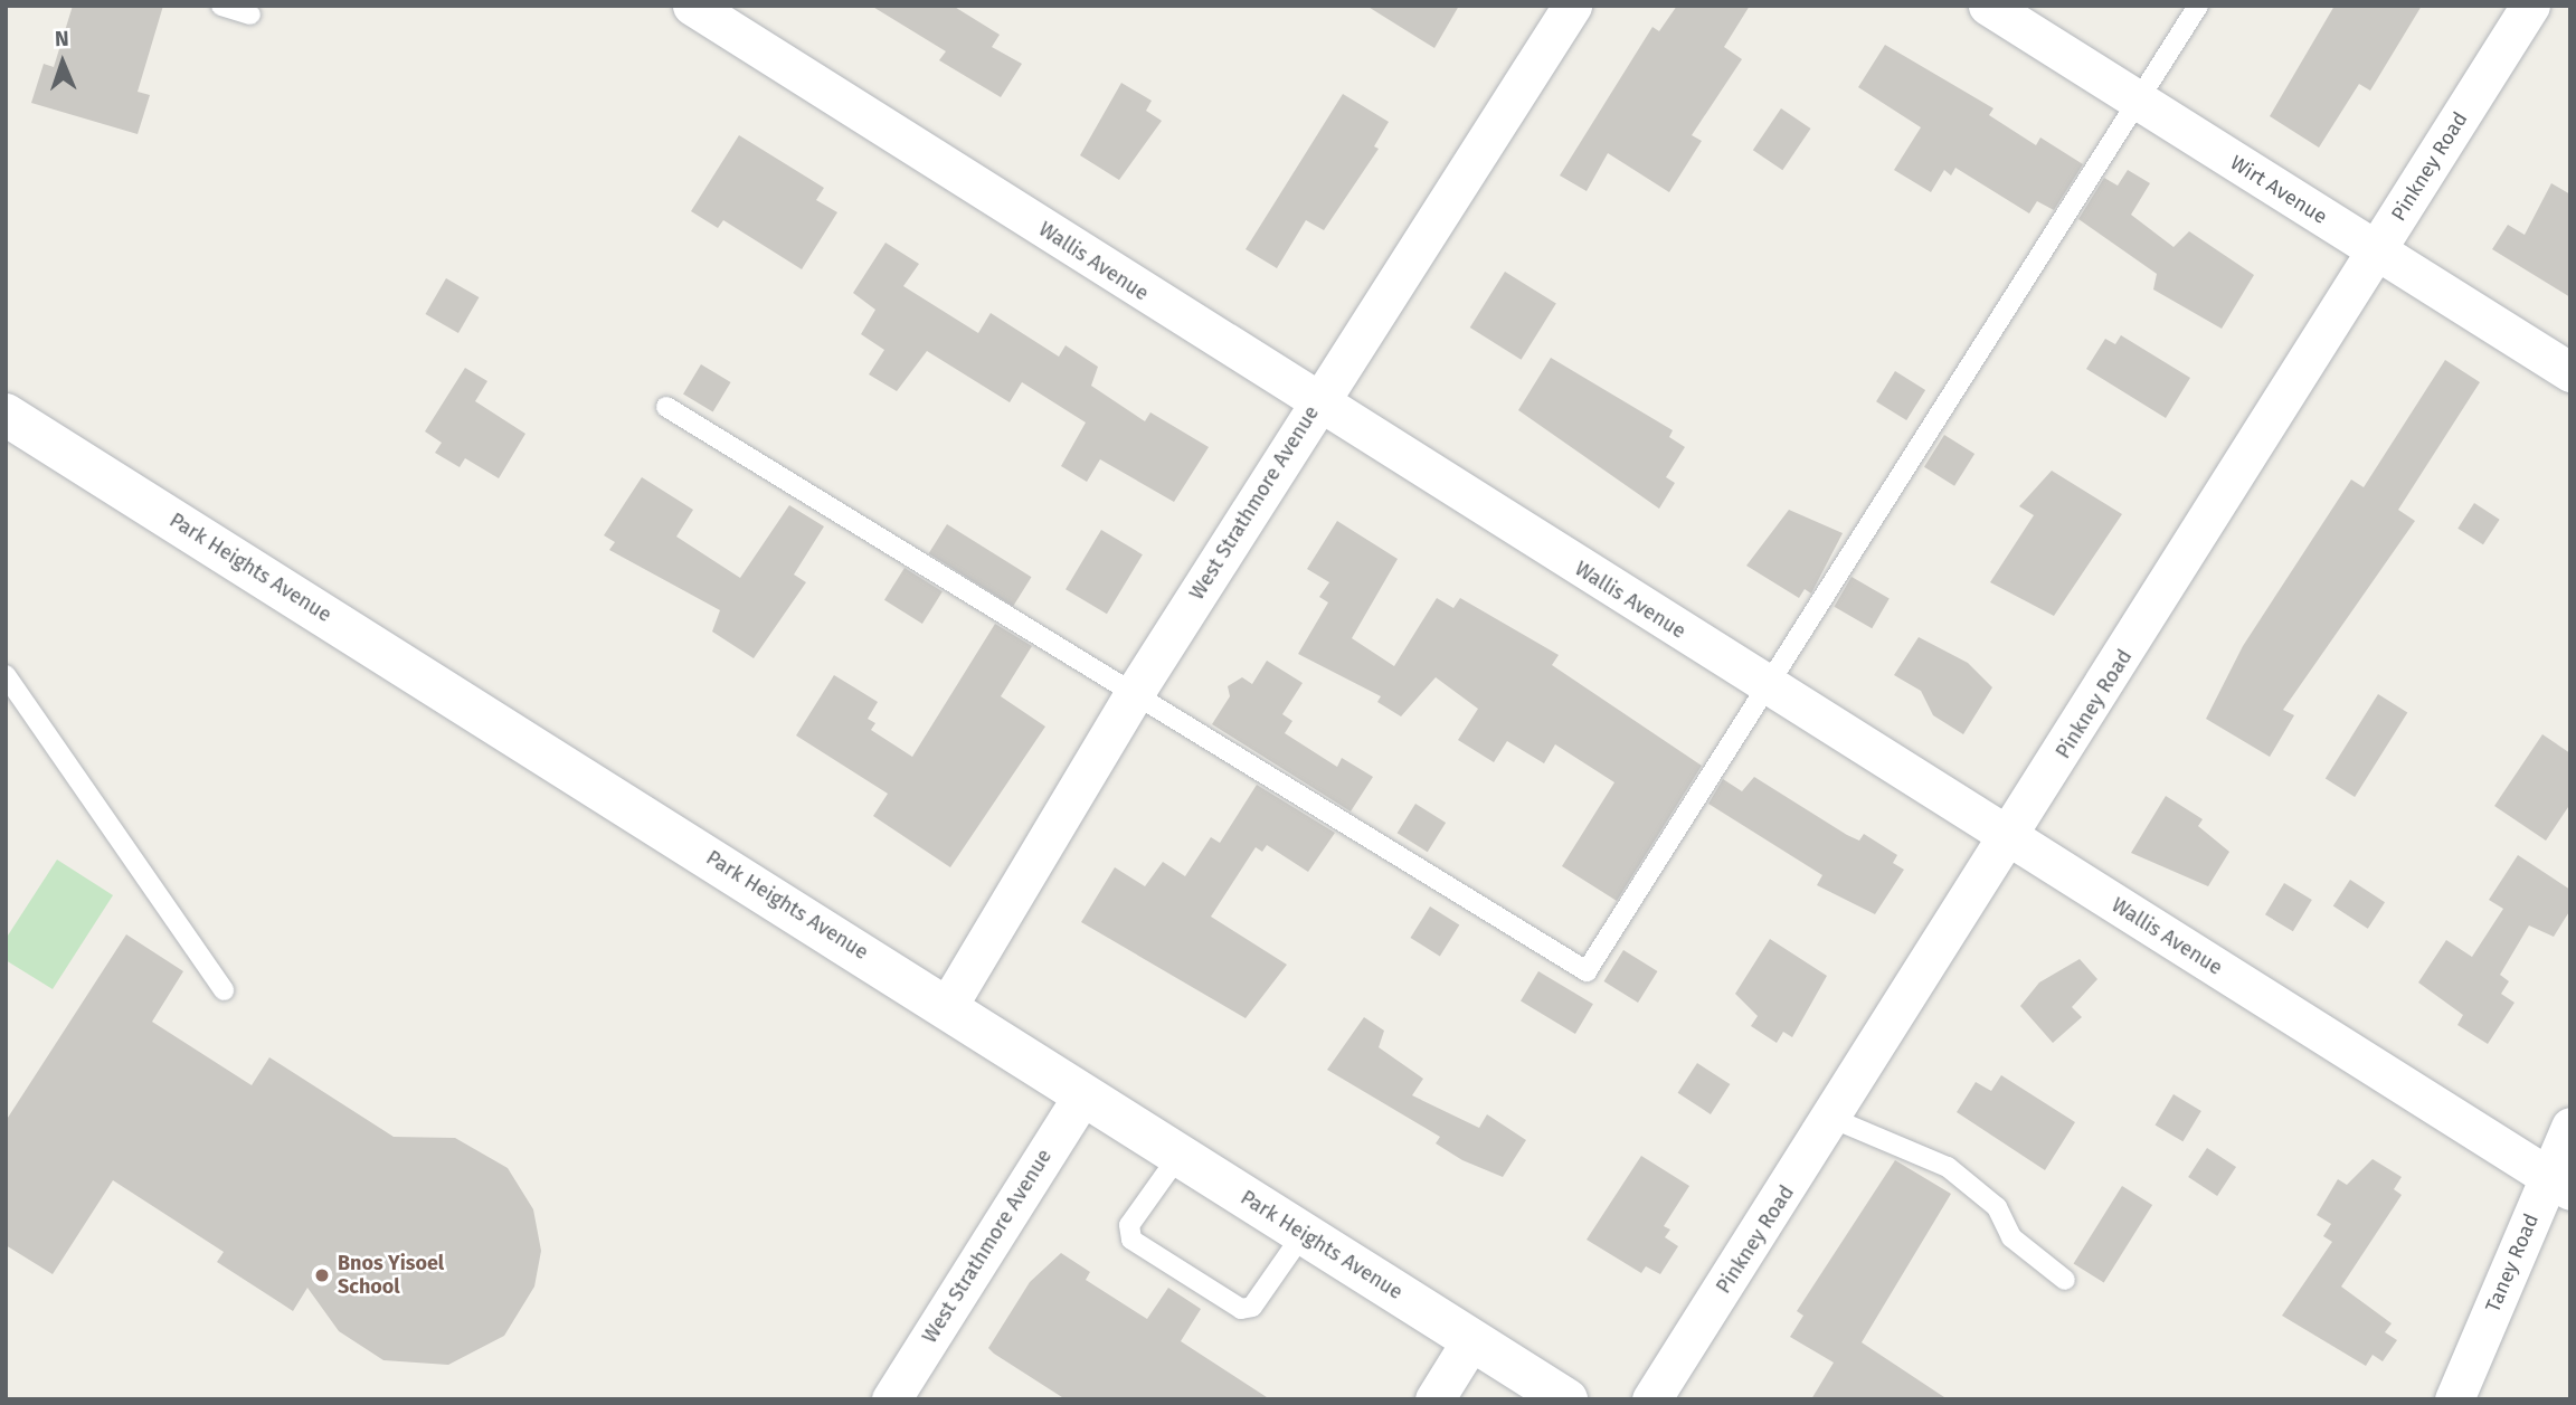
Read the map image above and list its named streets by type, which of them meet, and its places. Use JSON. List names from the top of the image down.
{
  "streets": {
    "main road": ["Park Heights Avenue"],
    "street": [
      "Pinkney Road",
      "Wirt Avenue",
      "Wallis Avenue",
      "West Strathmore Avenue",
      "Taney Road"
    ]
  },
  "crossings": [
    ["Pinkney Road", "Wirt Avenue"],
    ["Pinkney Road", "Wallis Avenue"],
    ["Wallis Avenue", "West Strathmore Avenue"],
    ["Wallis Avenue", "Taney Road"],
    ["West Strathmore Avenue", "Park Heights Avenue"]
  ],
  "places": ["Bnos Yisoel School"],
  "north": "top"
}
